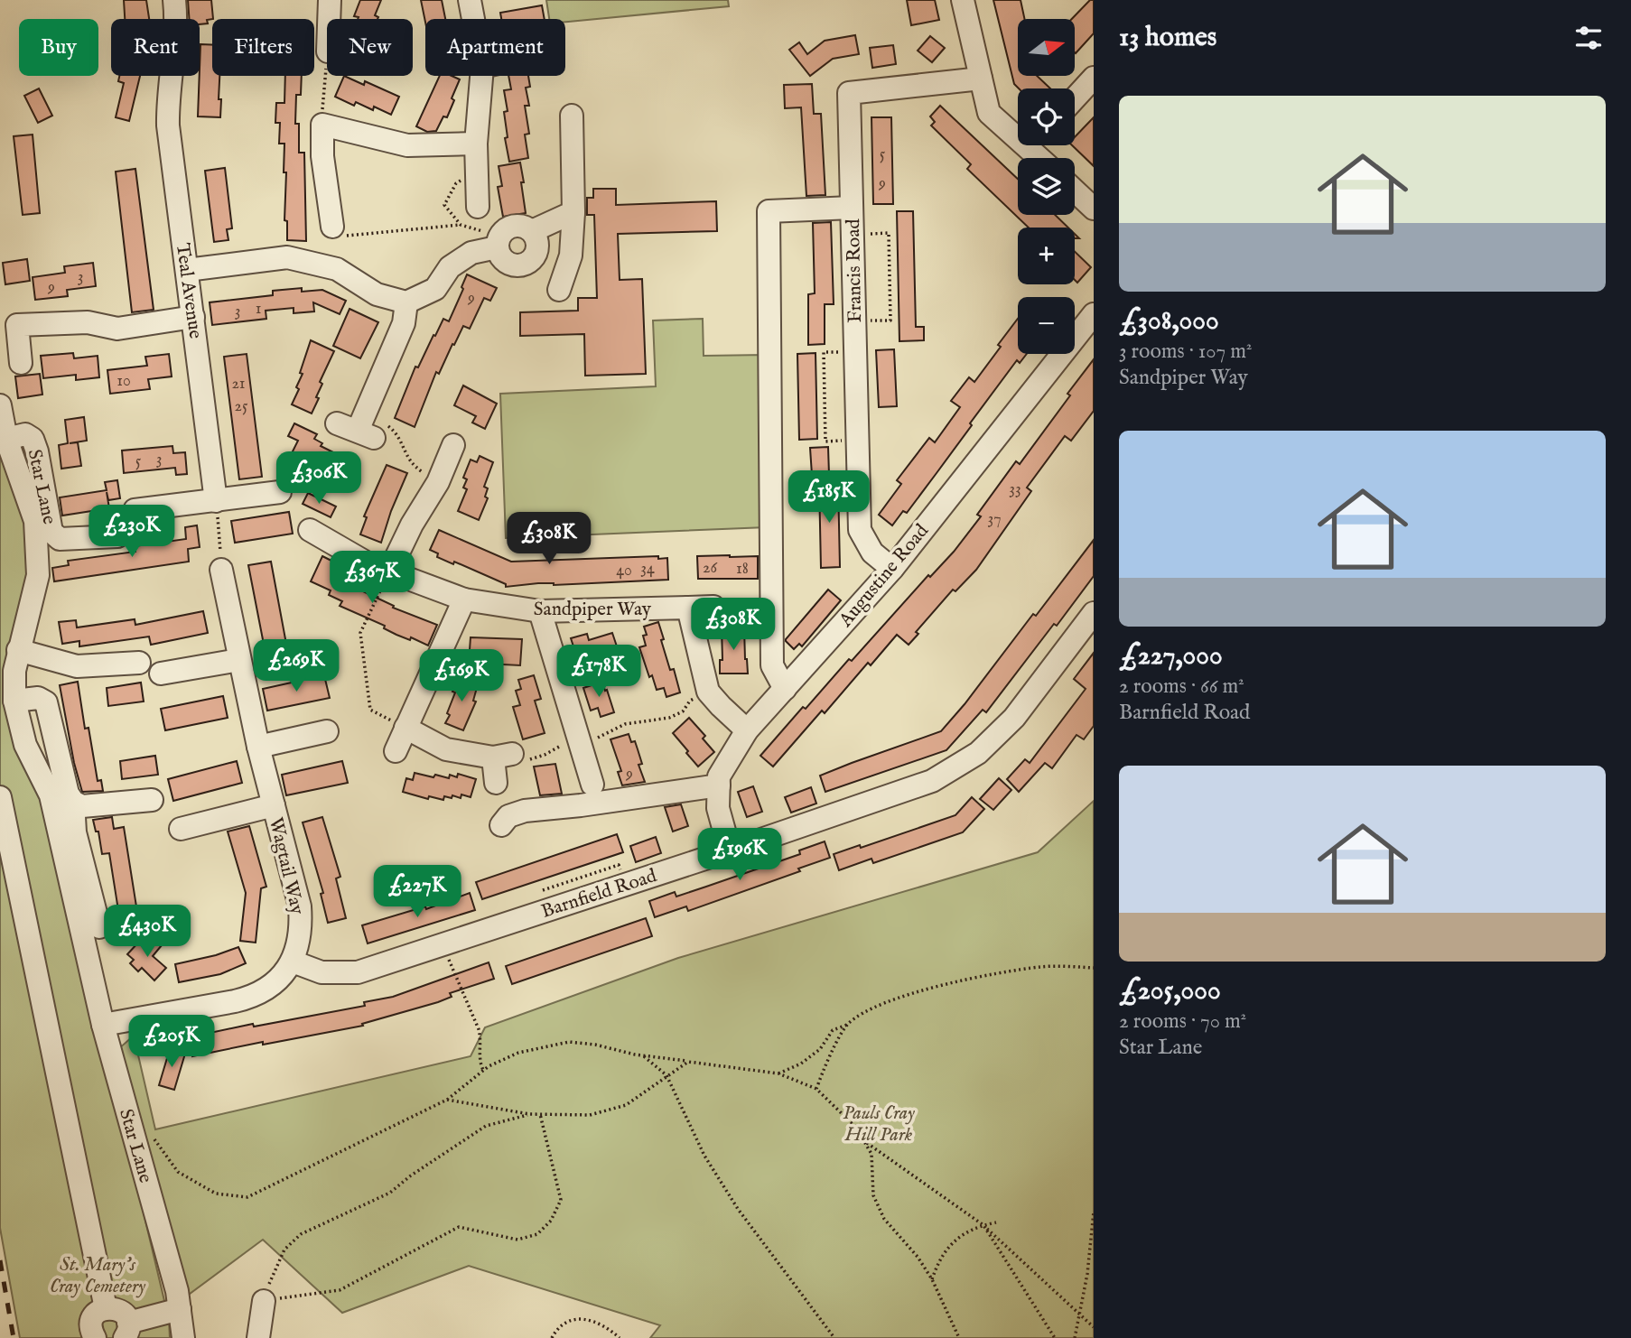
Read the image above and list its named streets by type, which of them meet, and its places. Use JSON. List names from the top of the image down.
{
  "streets": {
    "street": [
      "Francis Road",
      "Teal Avenue",
      "Star Lane",
      "Augustine Road",
      "Sandpiper Way",
      "Wagtail Way",
      "Barnfield Road"
    ]
  },
  "crossings": [
    ["Francis Road", "Augustine Road"],
    ["Star Lane", "Wagtail Way"],
    ["Augustine Road", "Barnfield Road"],
    ["Wagtail Way", "Barnfield Road"]
  ],
  "parks": ["Pauls Cray Hill Park", "St. Mary's Cray Cemetery"],
  "house_numbers": [
    "5",
    "9",
    "3",
    "9",
    "9",
    "1",
    "3",
    "10",
    "21",
    "25",
    "3",
    "5",
    "33",
    "37",
    "26",
    "34",
    "18",
    "40",
    "9"
  ],
  "north": "right",
  "page": {
    "heading": "13 homes",
    "map_buttons": ["+", "−"],
    "chip": [
      "Buy",
      "Rent",
      "Filters",
      "New",
      "Apartment"
    ],
    "list": [
      {
        "name": "£308,000",
        "note": "3 rooms · 107 m² · Sandpiper Way"
      },
      {
        "name": "£227,000",
        "note": "2 rooms · 66 m² · Barnfield Road"
      },
      {
        "name": "£205,000",
        "note": "2 rooms · 70 m² · Star Lane"
      }
    ],
    "price": [
      "£306K",
      "£185K",
      "£230K",
      "£308K",
      "£367K",
      "£308K",
      "£269K",
      "£178K",
      "£169K",
      "£196K",
      "£227K",
      "£430K",
      "£205K"
    ]
  }
}
